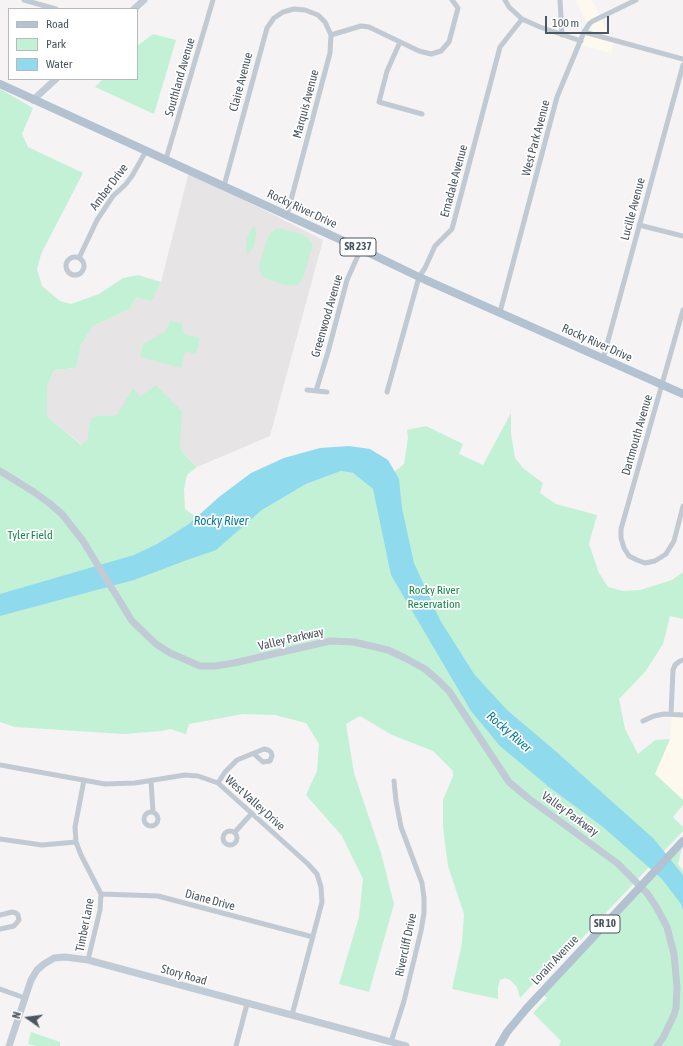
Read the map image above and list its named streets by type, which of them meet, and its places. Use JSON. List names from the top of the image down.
{
  "streets": {
    "main road": [
      "Rocky River Drive",
      "SR 237",
      "SR 10",
      "Lorain Avenue"
    ],
    "street": [
      "Southland Avenue",
      "Claire Avenue",
      "Marquis Avenue",
      "West Park Avenue",
      "Ernadale Avenue",
      "Amber Drive",
      "Lucille Avenue",
      "Greenwood Avenue",
      "Dartmouth Avenue",
      "Valley Parkway",
      "West Valley Drive",
      "Diane Drive",
      "Timber Lane",
      "Rivercliff Drive",
      "Story Road"
    ]
  },
  "crossings": [
    ["Southland Avenue", "Rocky River Drive"],
    ["Claire Avenue", "Marquis Avenue"],
    ["Claire Avenue", "Rocky River Drive"],
    ["Marquis Avenue", "Rocky River Drive"],
    ["West Park Avenue", "Rocky River Drive"],
    ["Ernadale Avenue", "Rocky River Drive"],
    ["Amber Drive", "Rocky River Drive"],
    ["Rocky River Drive", "Lucille Avenue"],
    ["Rocky River Drive", "Greenwood Avenue"],
    ["Rocky River Drive", "Dartmouth Avenue"],
    ["West Valley Drive", "Diane Drive"],
    ["West Valley Drive", "Timber Lane"],
    ["West Valley Drive", "Story Road"],
    ["Diane Drive", "Timber Lane"],
    ["Timber Lane", "Story Road"],
    ["Rivercliff Drive", "Story Road"]
  ],
  "water": ["Rocky River"],
  "parks": ["Tyler Field", "Rocky River Reservation"],
  "legend": ["Road", "Park", "Water"],
  "scale_bar": "100 m",
  "north": "left"
}
